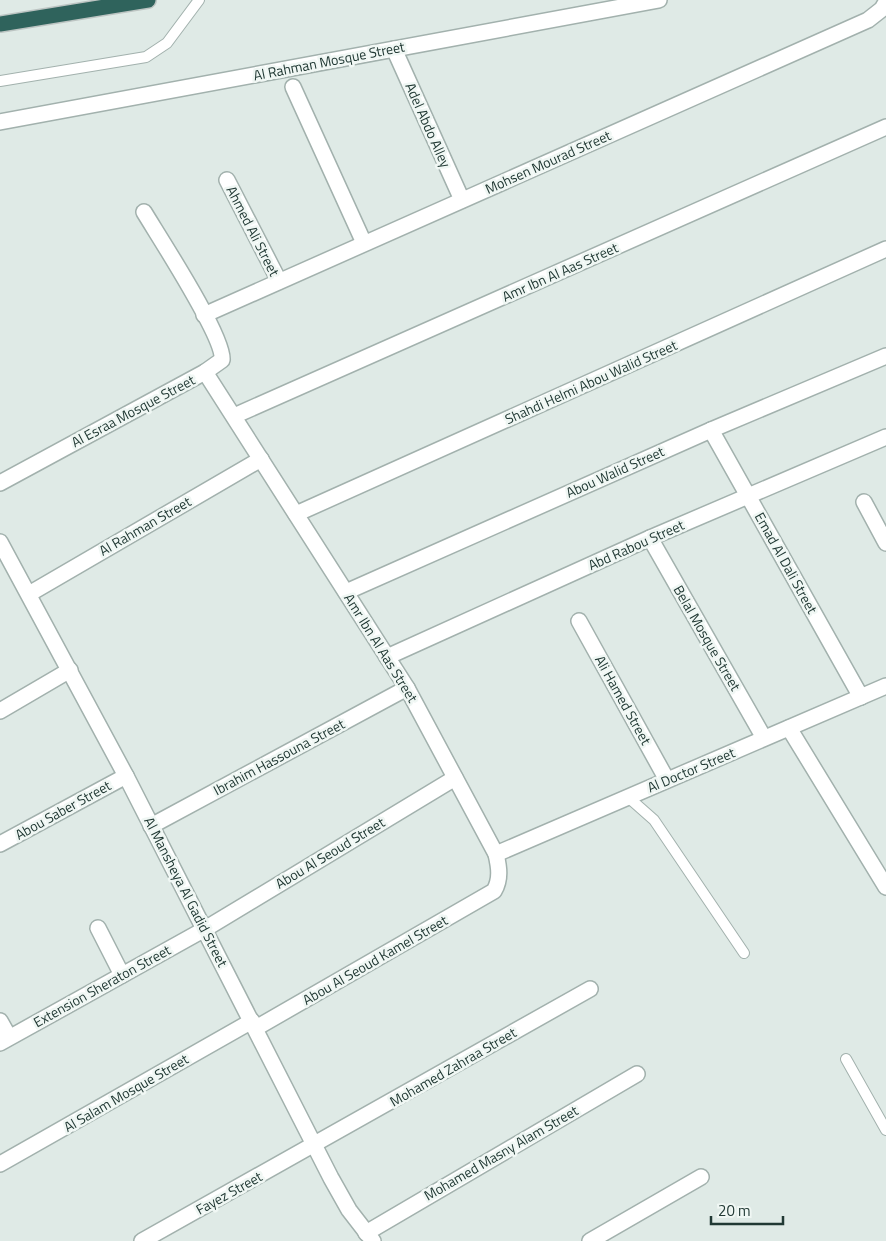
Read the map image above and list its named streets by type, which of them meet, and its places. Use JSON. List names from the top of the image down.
{
  "streets": {
    "street": [
      "Al Rahman Mosque Street",
      "Adel Abdo Alley",
      "Mohsen Mourad Street",
      "Ahmed Ali Street",
      "Amr Ibn Al Aas Street",
      "Shahdi Helmi Abou Walid Street",
      "Al Esraa Mosque Street",
      "Abou Walid Street",
      "Al Rahman Street",
      "Abd Rabou Street",
      "Emad Al Dali Street",
      "Belal Mosque Street",
      "Ali Hamed Street",
      "Ibrahim Hassouna Street",
      "Al Doctor Street",
      "Abou Saber Street",
      "Abou Al Seoud Street",
      "Al Mansheya Al Gadid Street",
      "Abou Al Seoud Kamel Street",
      "Extension Sheraton Street",
      "Mohamed Zahraa Street",
      "Al Salam Mosque Street",
      "Mohamed Masny Alam Street",
      "Fayez Street"
    ]
  },
  "crossings": [
    ["Al Rahman Mosque Street", "Adel Abdo Alley"],
    ["Adel Abdo Alley", "Mohsen Mourad Street"],
    ["Mohsen Mourad Street", "Ahmed Ali Street"],
    ["Mohsen Mourad Street", "Al Esraa Mosque Street"],
    ["Amr Ibn Al Aas Street", "Shahdi Helmi Abou Walid Street"],
    ["Amr Ibn Al Aas Street", "Al Esraa Mosque Street"],
    ["Amr Ibn Al Aas Street", "Abou Walid Street"],
    ["Amr Ibn Al Aas Street", "Al Rahman Street"],
    ["Amr Ibn Al Aas Street", "Abd Rabou Street"],
    ["Amr Ibn Al Aas Street", "Ibrahim Hassouna Street"],
    ["Amr Ibn Al Aas Street", "Al Doctor Street"],
    ["Amr Ibn Al Aas Street", "Abou Al Seoud Street"],
    ["Amr Ibn Al Aas Street", "Abou Al Seoud Kamel Street"],
    ["Abou Walid Street", "Emad Al Dali Street"],
    ["Al Rahman Street", "Al Mansheya Al Gadid Street"],
    ["Abd Rabou Street", "Emad Al Dali Street"],
    ["Abd Rabou Street", "Belal Mosque Street"],
    ["Emad Al Dali Street", "Al Doctor Street"],
    ["Belal Mosque Street", "Al Doctor Street"],
    ["Ali Hamed Street", "Al Doctor Street"],
    ["Ibrahim Hassouna Street", "Al Mansheya Al Gadid Street"],
    ["Abou Saber Street", "Al Mansheya Al Gadid Street"],
    ["Abou Al Seoud Street", "Al Mansheya Al Gadid Street"],
    ["Abou Al Seoud Street", "Extension Sheraton Street"],
    ["Al Mansheya Al Gadid Street", "Abou Al Seoud Kamel Street"],
    ["Al Mansheya Al Gadid Street", "Extension Sheraton Street"],
    ["Al Mansheya Al Gadid Street", "Mohamed Zahraa Street"],
    ["Al Mansheya Al Gadid Street", "Al Salam Mosque Street"],
    ["Al Mansheya Al Gadid Street", "Mohamed Masny Alam Street"],
    ["Al Mansheya Al Gadid Street", "Fayez Street"],
    ["Abou Al Seoud Kamel Street", "Al Salam Mosque Street"],
    ["Mohamed Zahraa Street", "Fayez Street"]
  ],
  "scale_bar": "20 m"
}
